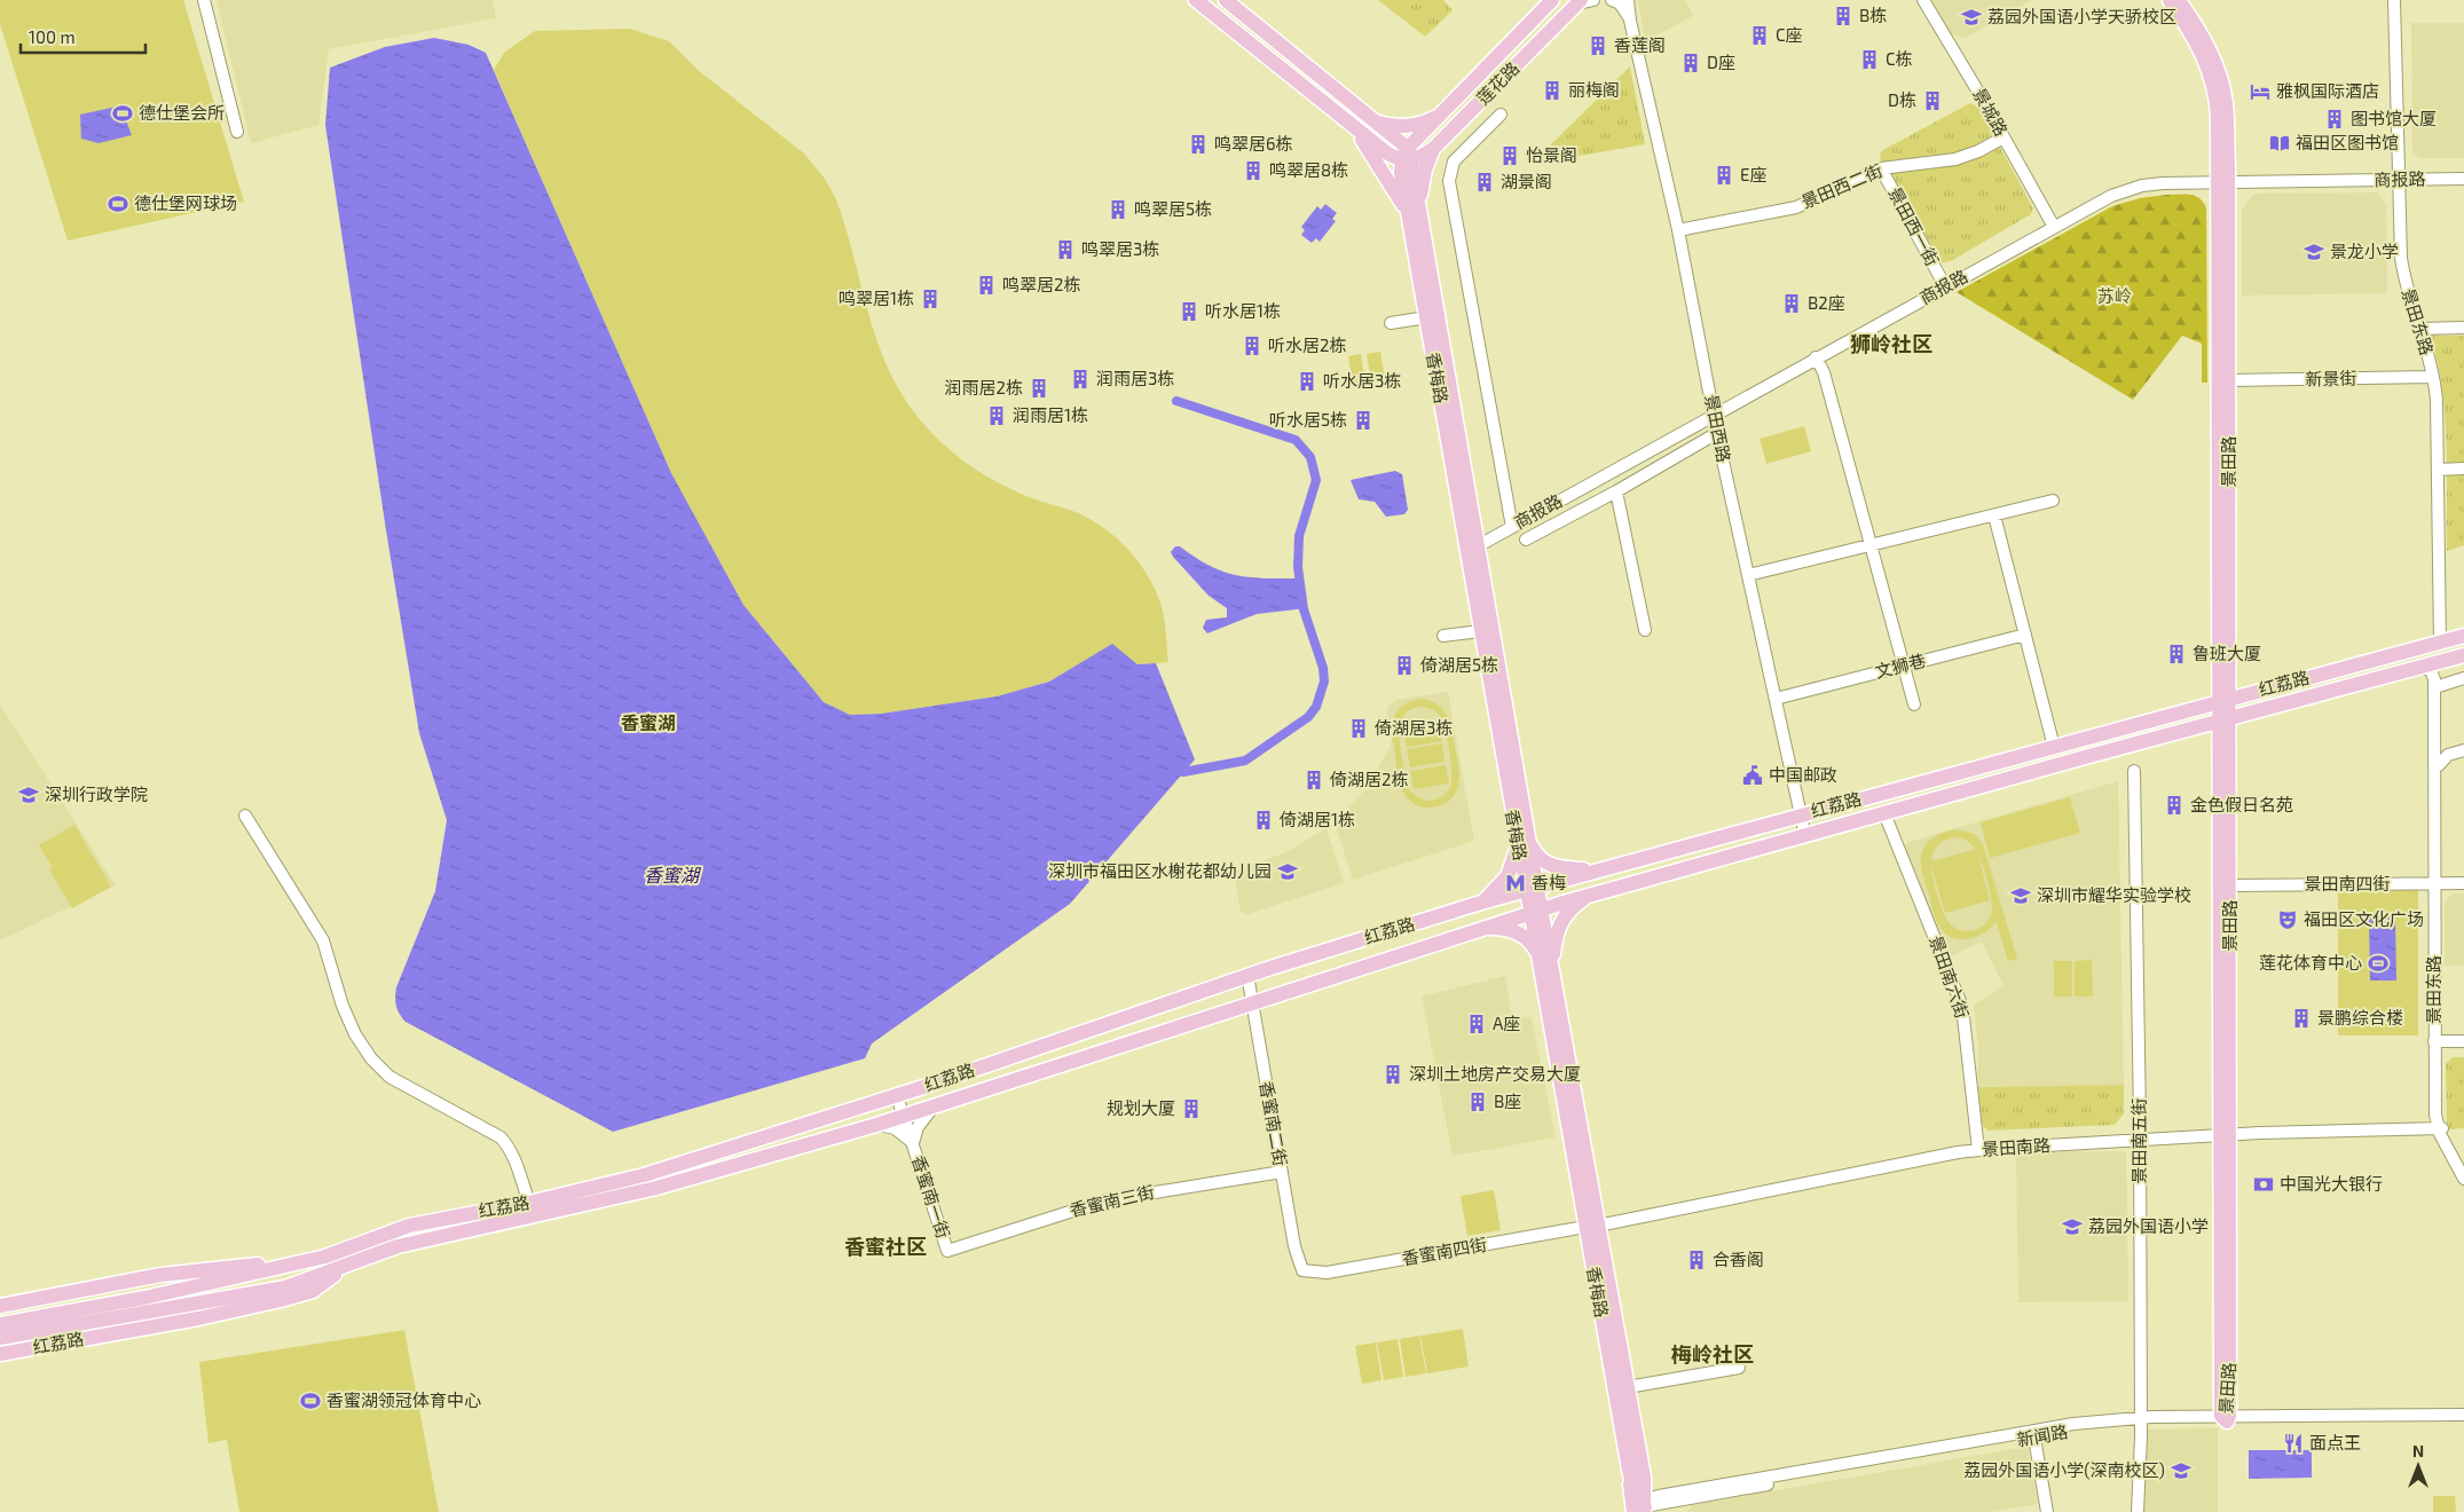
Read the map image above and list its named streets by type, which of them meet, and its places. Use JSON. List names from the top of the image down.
{
  "streets": {
    "main road": [
      "莲花路",
      "香梅路",
      "景田路",
      "红荔路"
    ],
    "street": [
      "景城路",
      "商报路",
      "景田西二街",
      "景田西一街",
      "景田东路",
      "新景街",
      "景田西路",
      "文狮巷",
      "景田南四街",
      "景田南六街",
      "香蜜南二街",
      "景田南五街",
      "景田南路",
      "香蜜南一街",
      "香蜜南三街",
      "香蜜南四街",
      "新闻路"
    ]
  },
  "crossings": [
    ["莲花路", "香梅路"],
    ["景城路", "商报路"],
    ["景城路", "景田西二街"],
    ["商报路", "景田西一街"],
    ["商报路", "景田东路"],
    ["商报路", "香梅路"],
    ["商报路", "景田西路"],
    ["商报路", "景田路"],
    ["景田西二街", "景田西一街"],
    ["景田西二街", "景田西路"],
    ["景田东路", "新景街"],
    ["景田东路", "红荔路"],
    ["景田东路", "景田南四街"],
    ["景田东路", "景田南路"],
    ["香梅路", "红荔路"],
    ["香梅路", "景田南路"],
    ["香梅路", "香蜜南四街"],
    ["香梅路", "新闻路"],
    ["新景街", "景田路"],
    ["景田西路", "文狮巷"],
    ["景田西路", "红荔路"],
    ["景田路", "红荔路"],
    ["景田路", "景田南四街"],
    ["景田路", "景田南路"],
    ["景田路", "新闻路"],
    ["红荔路", "景田南六街"],
    ["红荔路", "香蜜南二街"],
    ["红荔路", "香蜜南一街"],
    ["景田南六街", "景田南路"],
    ["香蜜南二街", "香蜜南三街"],
    ["香蜜南二街", "香蜜南四街"],
    ["景田南五街", "景田南路"],
    ["景田南五街", "新闻路"],
    ["景田南路", "香蜜南四街"],
    ["香蜜南一街", "香蜜南三街"]
  ],
  "districts": [
    "狮岭社区",
    "香蜜湖",
    "香蜜社区",
    "梅岭社区"
  ],
  "water": ["香蜜湖"],
  "parks": ["苏岭"],
  "places": {
    "building": [
      "B栋",
      "C座",
      "香莲阁",
      "C栋",
      "D座",
      "丽梅阁",
      "D栋",
      "图书馆大厦",
      "鸣翠居6栋",
      "怡景阁",
      "鸣翠居8栋",
      "E座",
      "湖景阁",
      "鸣翠居5栋",
      "鸣翠居3栋",
      "鸣翠居2栋",
      "鸣翠居1栋",
      "B2座",
      "听水居1栋",
      "听水居2栋",
      "润雨居3栋",
      "听水居3栋",
      "润雨居2栋",
      "润雨居1栋",
      "听水居5栋",
      "鲁班大厦",
      "倚湖居5栋",
      "倚湖居3栋",
      "倚湖居2栋",
      "金色假日名苑",
      "倚湖居1栋",
      "景鹏综合楼",
      "A座",
      "深圳土地房产交易大厦",
      "B座",
      "规划大厦",
      "合香阁"
    ],
    "school or university": [
      "荔园外国语小学天骄校区",
      "景龙小学",
      "深圳行政学院",
      "深圳市福田区水榭花都幼儿园",
      "深圳市耀华实验学校",
      "荔园外国语小学",
      "荔园外国语小学(深南校区)"
    ],
    "hotel": ["雅枫国际酒店"],
    "sports": [
      "德仕堡会所",
      "德仕堡网球场",
      "莲花体育中心",
      "香蜜湖领冠体育中心"
    ],
    "library": ["福田区图书馆"],
    "public building": ["中国邮政"],
    "metro station": ["香梅"],
    "theatre": ["福田区文化广场"],
    "bank": ["中国光大银行"],
    "restaurant": ["面点王"]
  },
  "scale_bar": "100 m",
  "north": "top"
}
